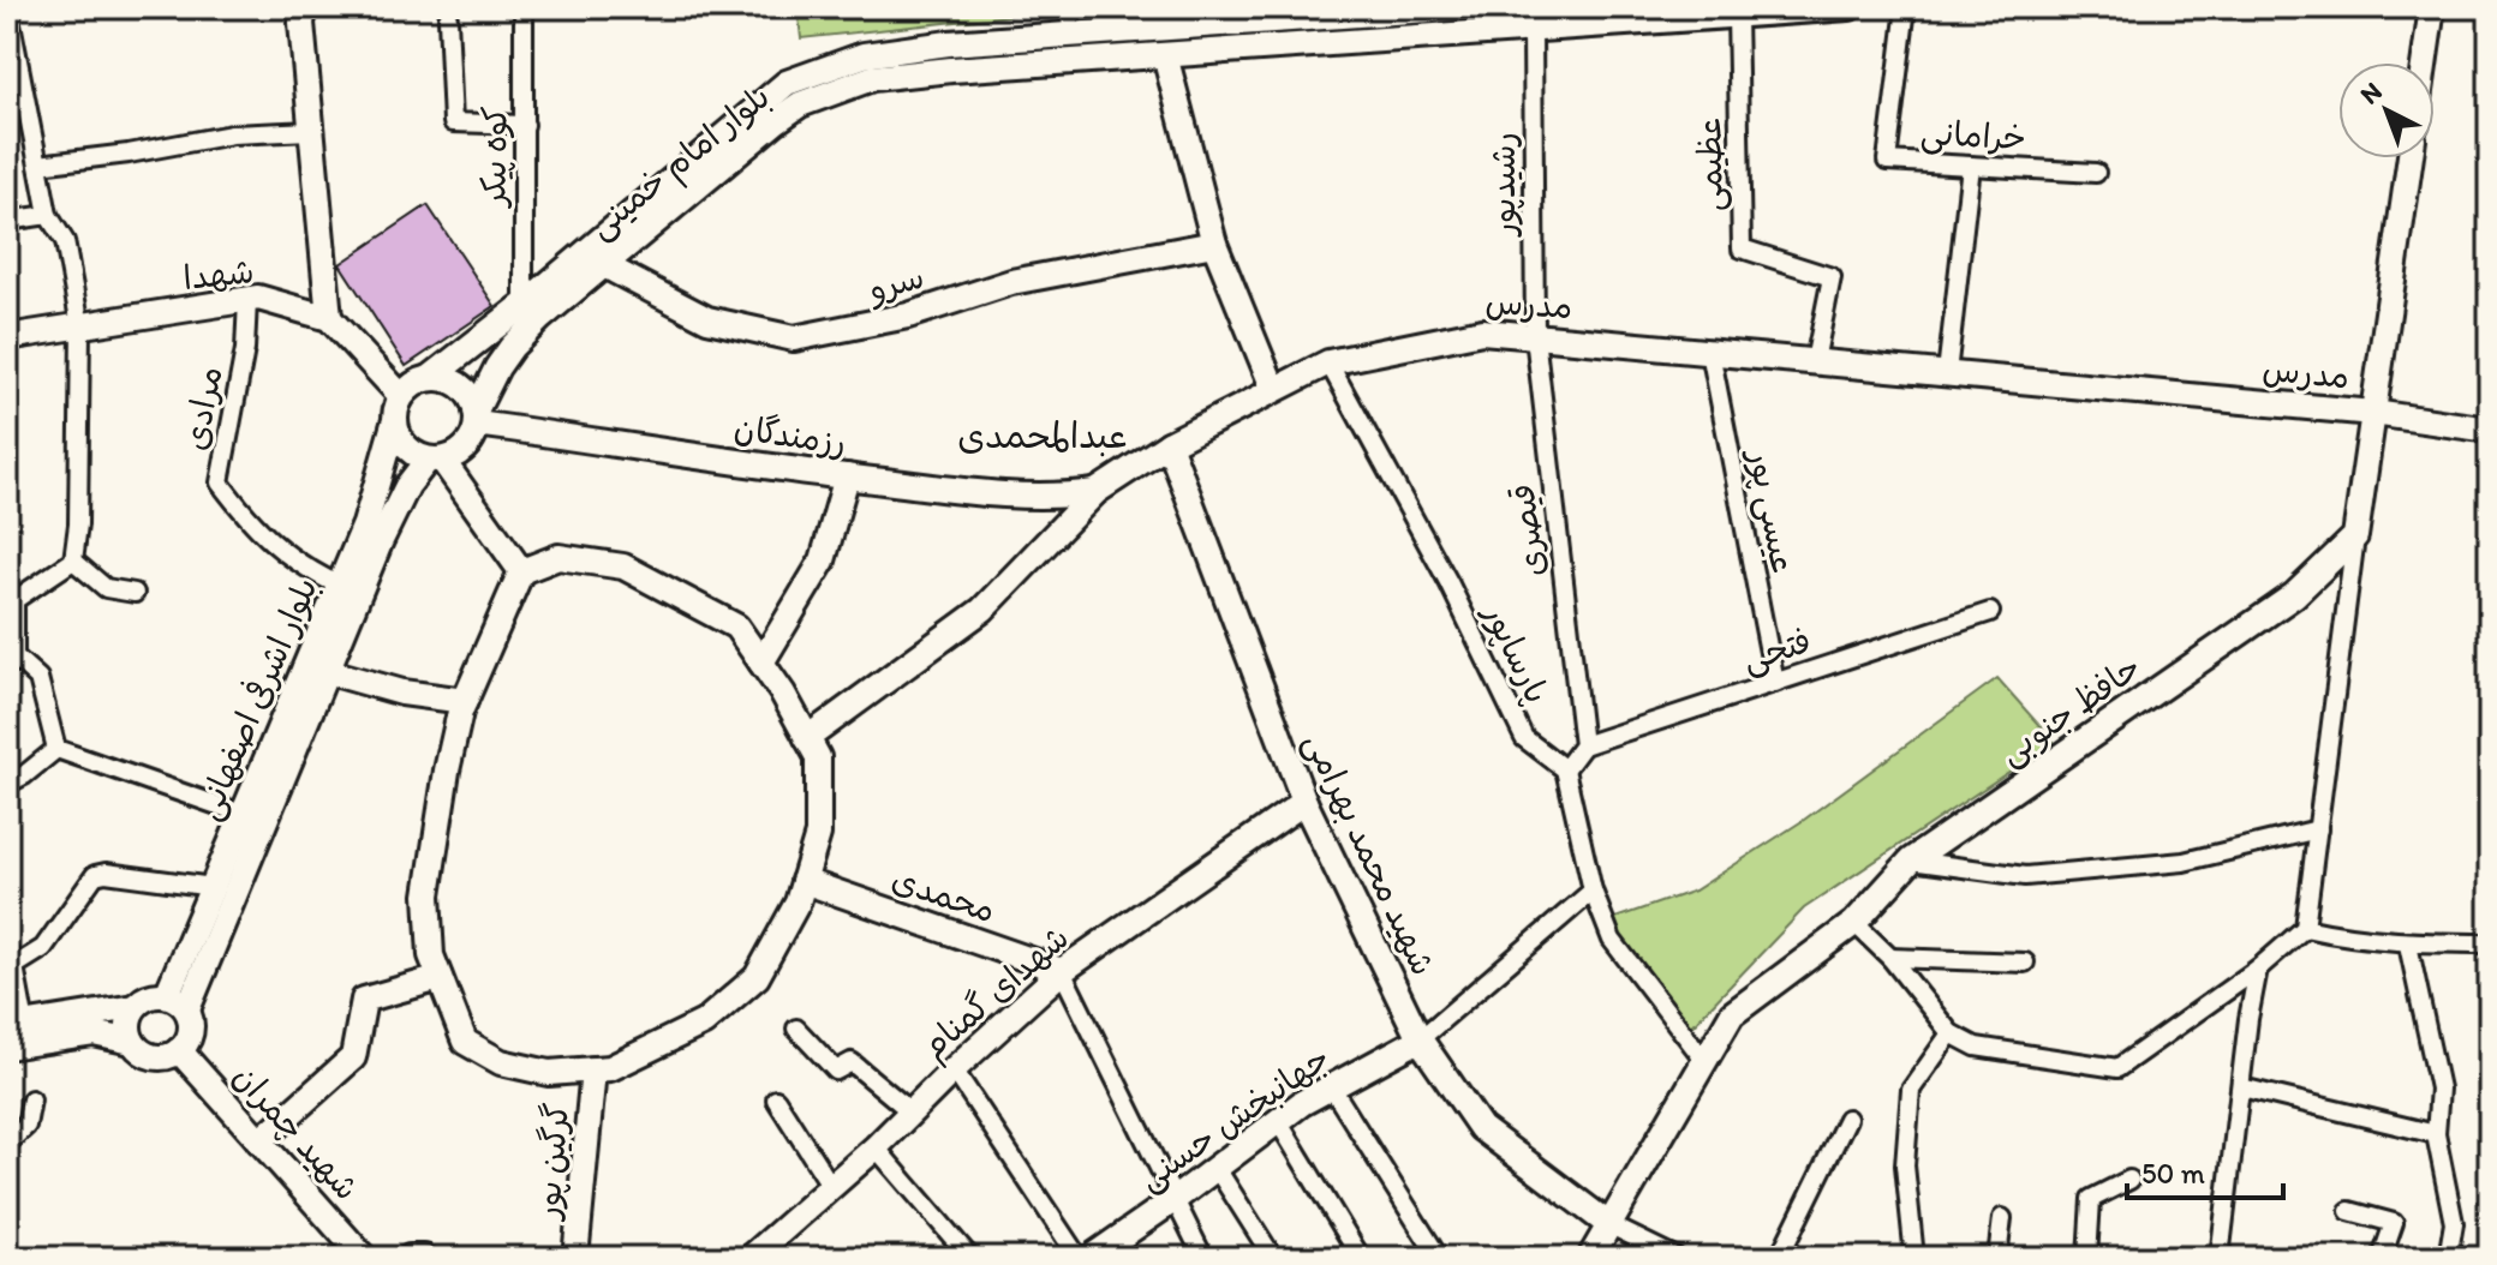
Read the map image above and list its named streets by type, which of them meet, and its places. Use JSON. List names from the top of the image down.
{
  "streets": {
    "street": [
      "خرامانی",
      "کوه پیکر",
      "بلوار امام خمینی",
      "عظیمی",
      "رشیدپور",
      "شهدا",
      "سرو",
      "مدرس",
      "مرادی",
      "رزمندگان",
      "عیسی پور",
      "قیصری",
      "فتحی",
      "پارساپور",
      "بلوار اشرفی اصفهانی",
      "حافظ جنوبی",
      "شهید محمد بهرامی",
      "محمدی",
      "شهدای گمنام",
      "جهانبخش حسنی",
      "شهید چمران",
      "گرگین پور"
    ]
  },
  "crossings": [
    ["کوه پیکر", "بلوار امام خمینی"],
    ["بلوار امام خمینی", "عظیمی"],
    ["بلوار امام خمینی", "رشیدپور"],
    ["بلوار امام خمینی", "سرو"],
    ["بلوار امام خمینی", "رزمندگان"],
    ["بلوار امام خمینی", "بلوار اشرفی اصفهانی"],
    ["عظیمی", "مدرس"],
    ["رشیدپور", "مدرس"],
    ["رشیدپور", "قیصری"],
    ["شهدا", "مرادی"],
    ["مدرس", "رزمندگان"],
    ["مدرس", "عیسی پور"],
    ["مدرس", "قیصری"],
    ["مدرس", "پارساپور"],
    ["مدرس", "شهید محمد بهرامی"],
    ["مرادی", "بلوار اشرفی اصفهانی"],
    ["رزمندگان", "بلوار اشرفی اصفهانی"],
    ["عیسی پور", "فتحی"],
    ["قیصری", "فتحی"],
    ["بلوار اشرفی اصفهانی", "شهید چمران"],
    ["حافظ جنوبی", "شهید محمد بهرامی"],
    ["شهید محمد بهرامی", "شهدای گمنام"],
    ["شهید محمد بهرامی", "جهانبخش حسنی"],
    ["محمدی", "شهدای گمنام"]
  ],
  "districts": ["عبدالمحمدی"],
  "scale_bar": "50 m",
  "north": "top left"
}
